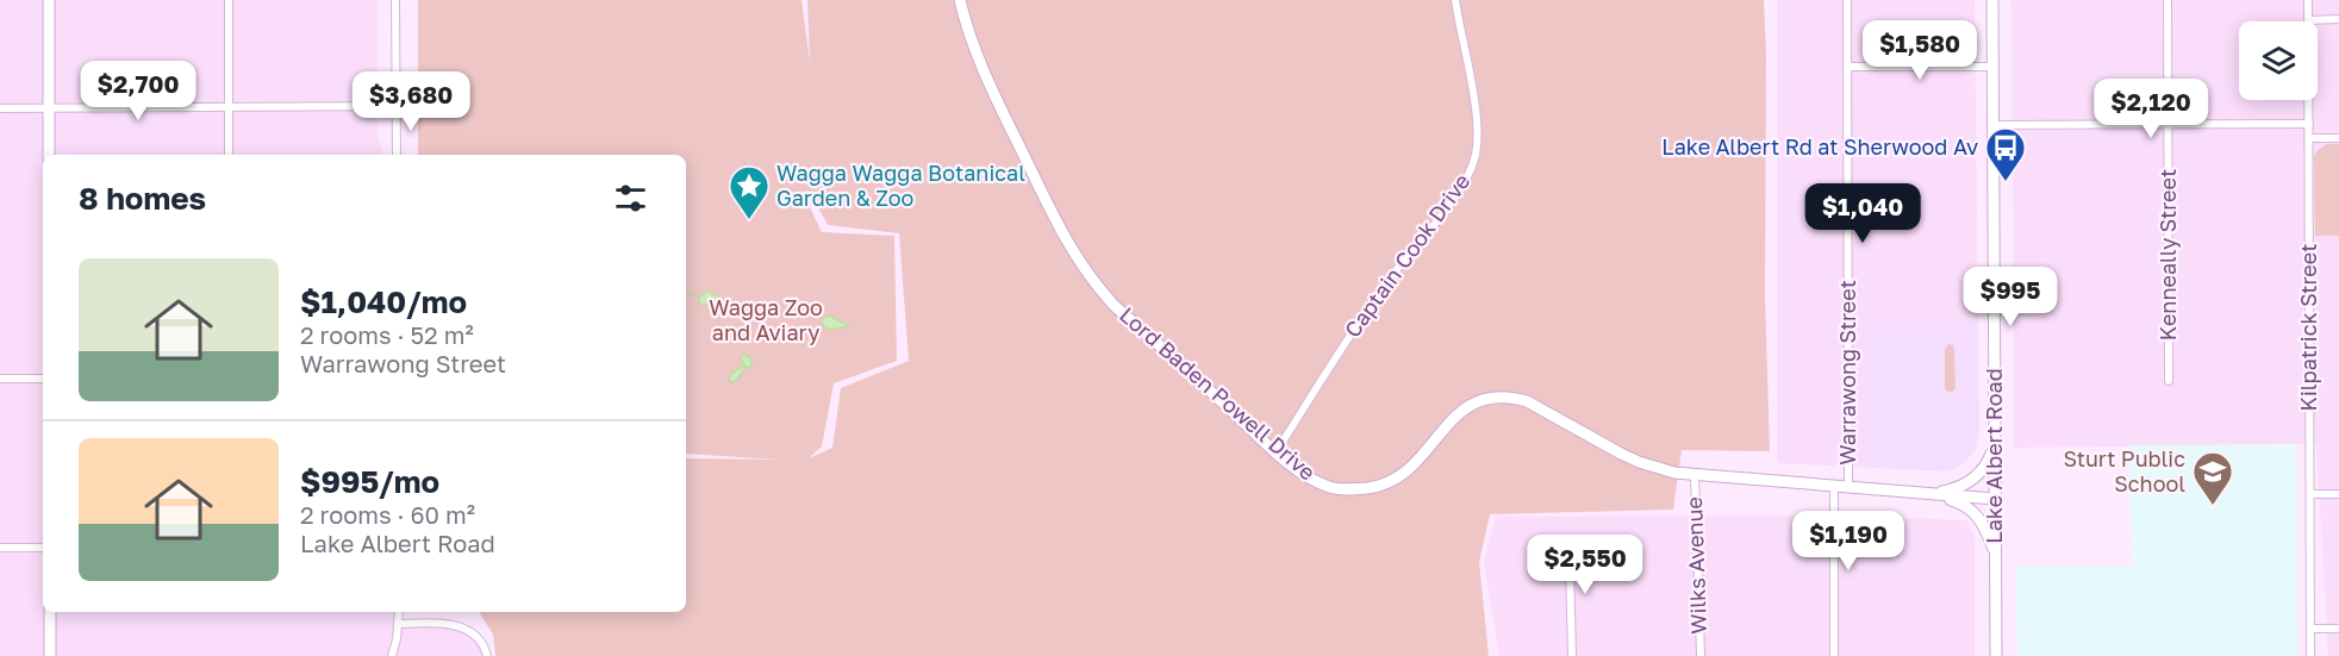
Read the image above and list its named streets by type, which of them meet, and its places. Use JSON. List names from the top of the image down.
{
  "streets": {
    "street": [
      "Kenneally Street",
      "Captain Cook Drive",
      "Kilpatrick Street",
      "Warrawong Street",
      "Lord Baden Powell Drive",
      "Lake Albert Road",
      "Wilks Avenue"
    ]
  },
  "crossings": [
    ["Captain Cook Drive", "Lord Baden Powell Drive"],
    ["Warrawong Street", "Lord Baden Powell Drive"],
    ["Lord Baden Powell Drive", "Lake Albert Road"],
    ["Lord Baden Powell Drive", "Wilks Avenue"]
  ],
  "parks": ["Wagga Zoo and Aviary"],
  "places": {
    "bus stop": ["Lake Albert Rd at Sherwood Av"],
    "place": ["Wagga Wagga Botanical Garden & Zoo"],
    "school or university": ["Sturt Public School"]
  },
  "page": {
    "price": [
      "$1,580",
      "$2,700",
      "$3,680",
      "$2,120",
      "$1,040",
      "$995",
      "$1,190",
      "$2,550"
    ],
    "heading": "8 homes",
    "list": [
      {
        "name": "$1,040/mo",
        "note": "2 rooms · 52 m² · Warrawong Street"
      },
      {
        "name": "$995/mo",
        "note": "2 rooms · 60 m² · Lake Albert Road"
      }
    ]
  }
}
